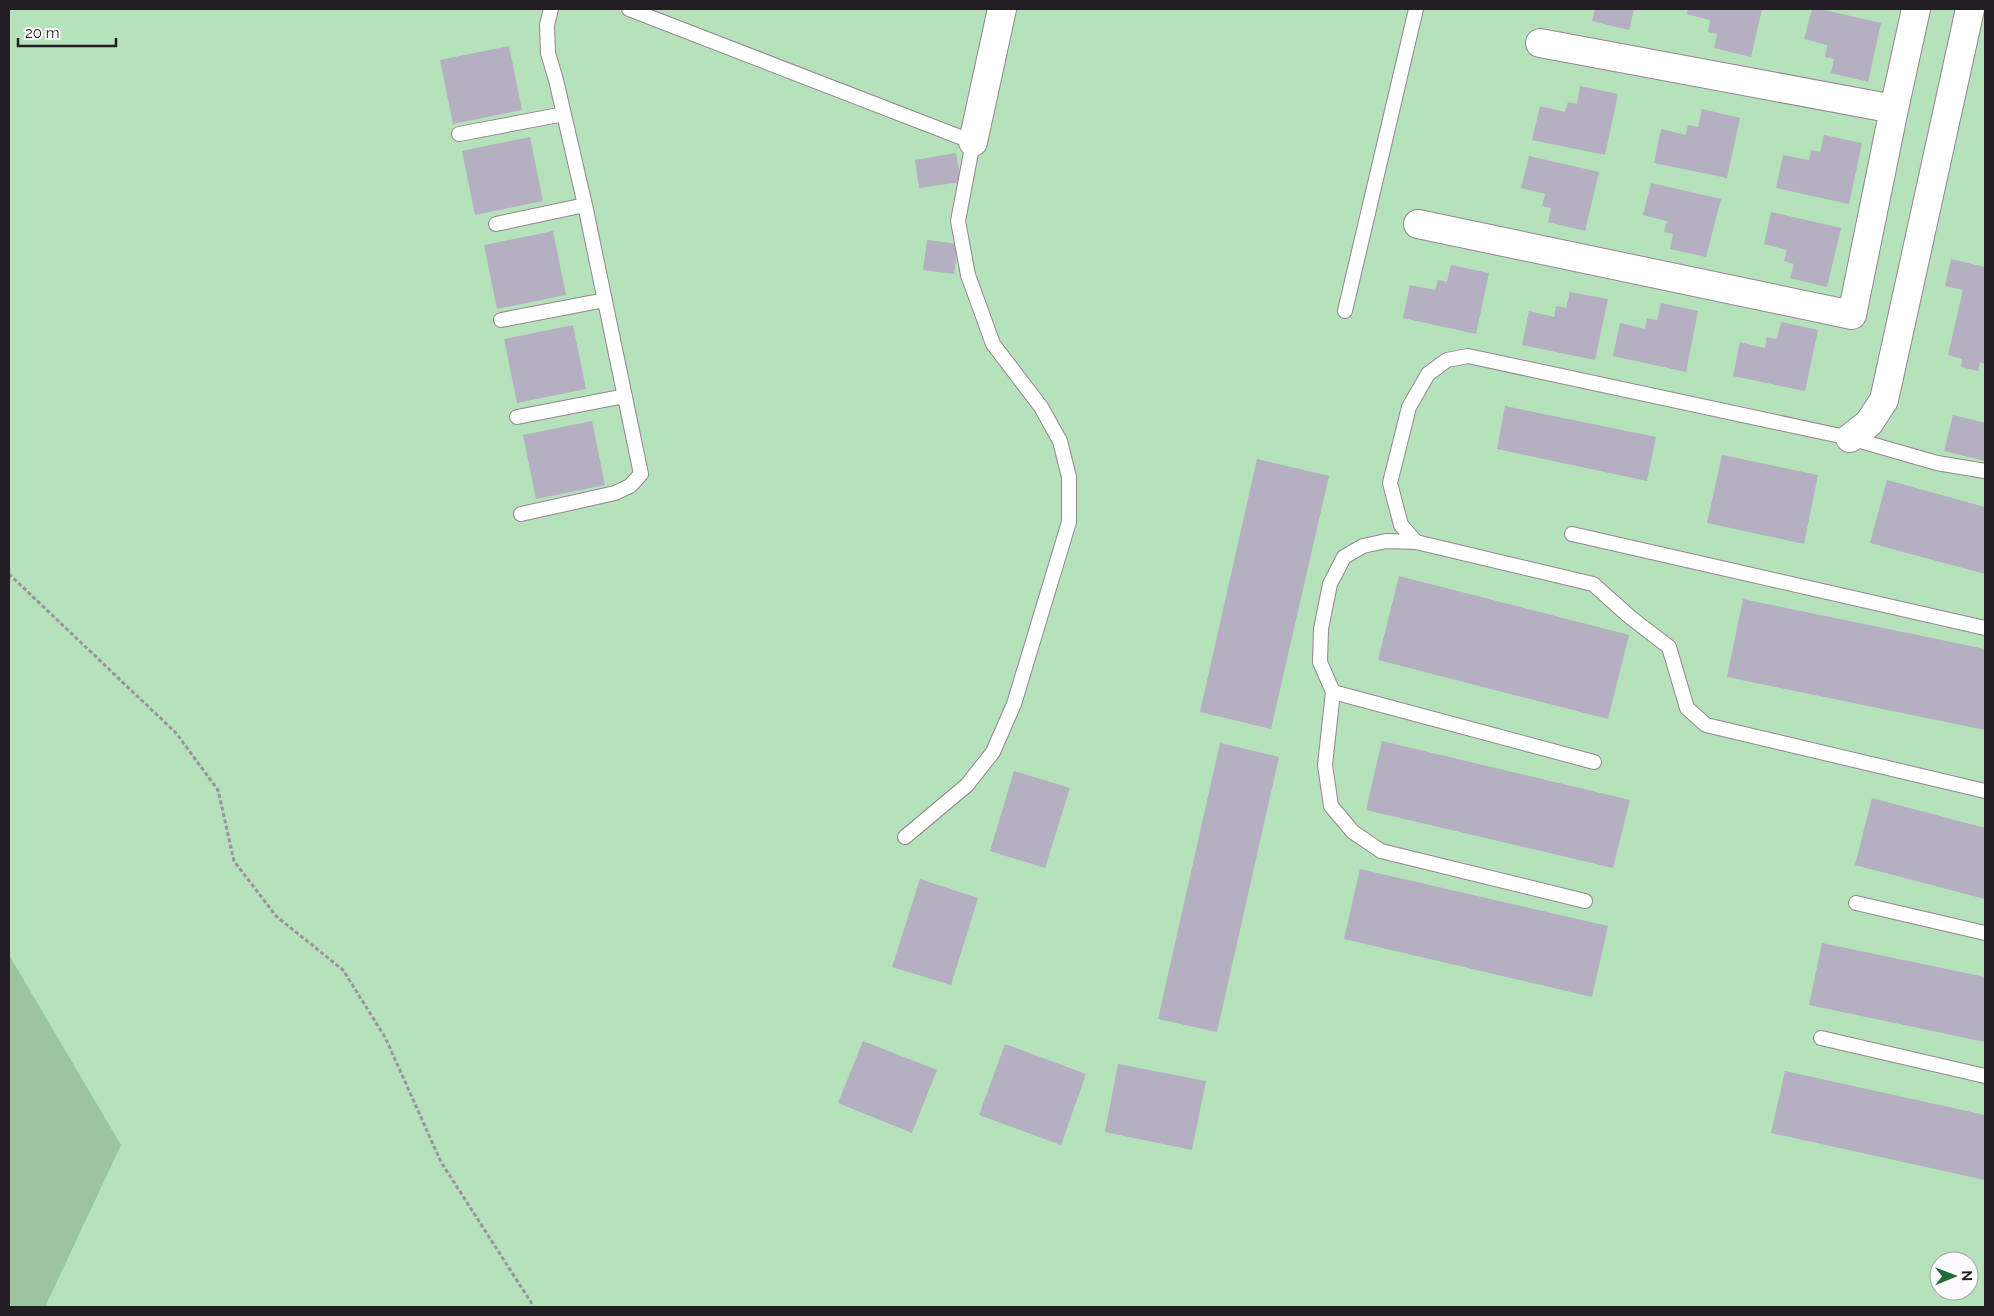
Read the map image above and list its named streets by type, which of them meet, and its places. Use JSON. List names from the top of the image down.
{
  "scale_bar": "20 m",
  "north": "right"
}
